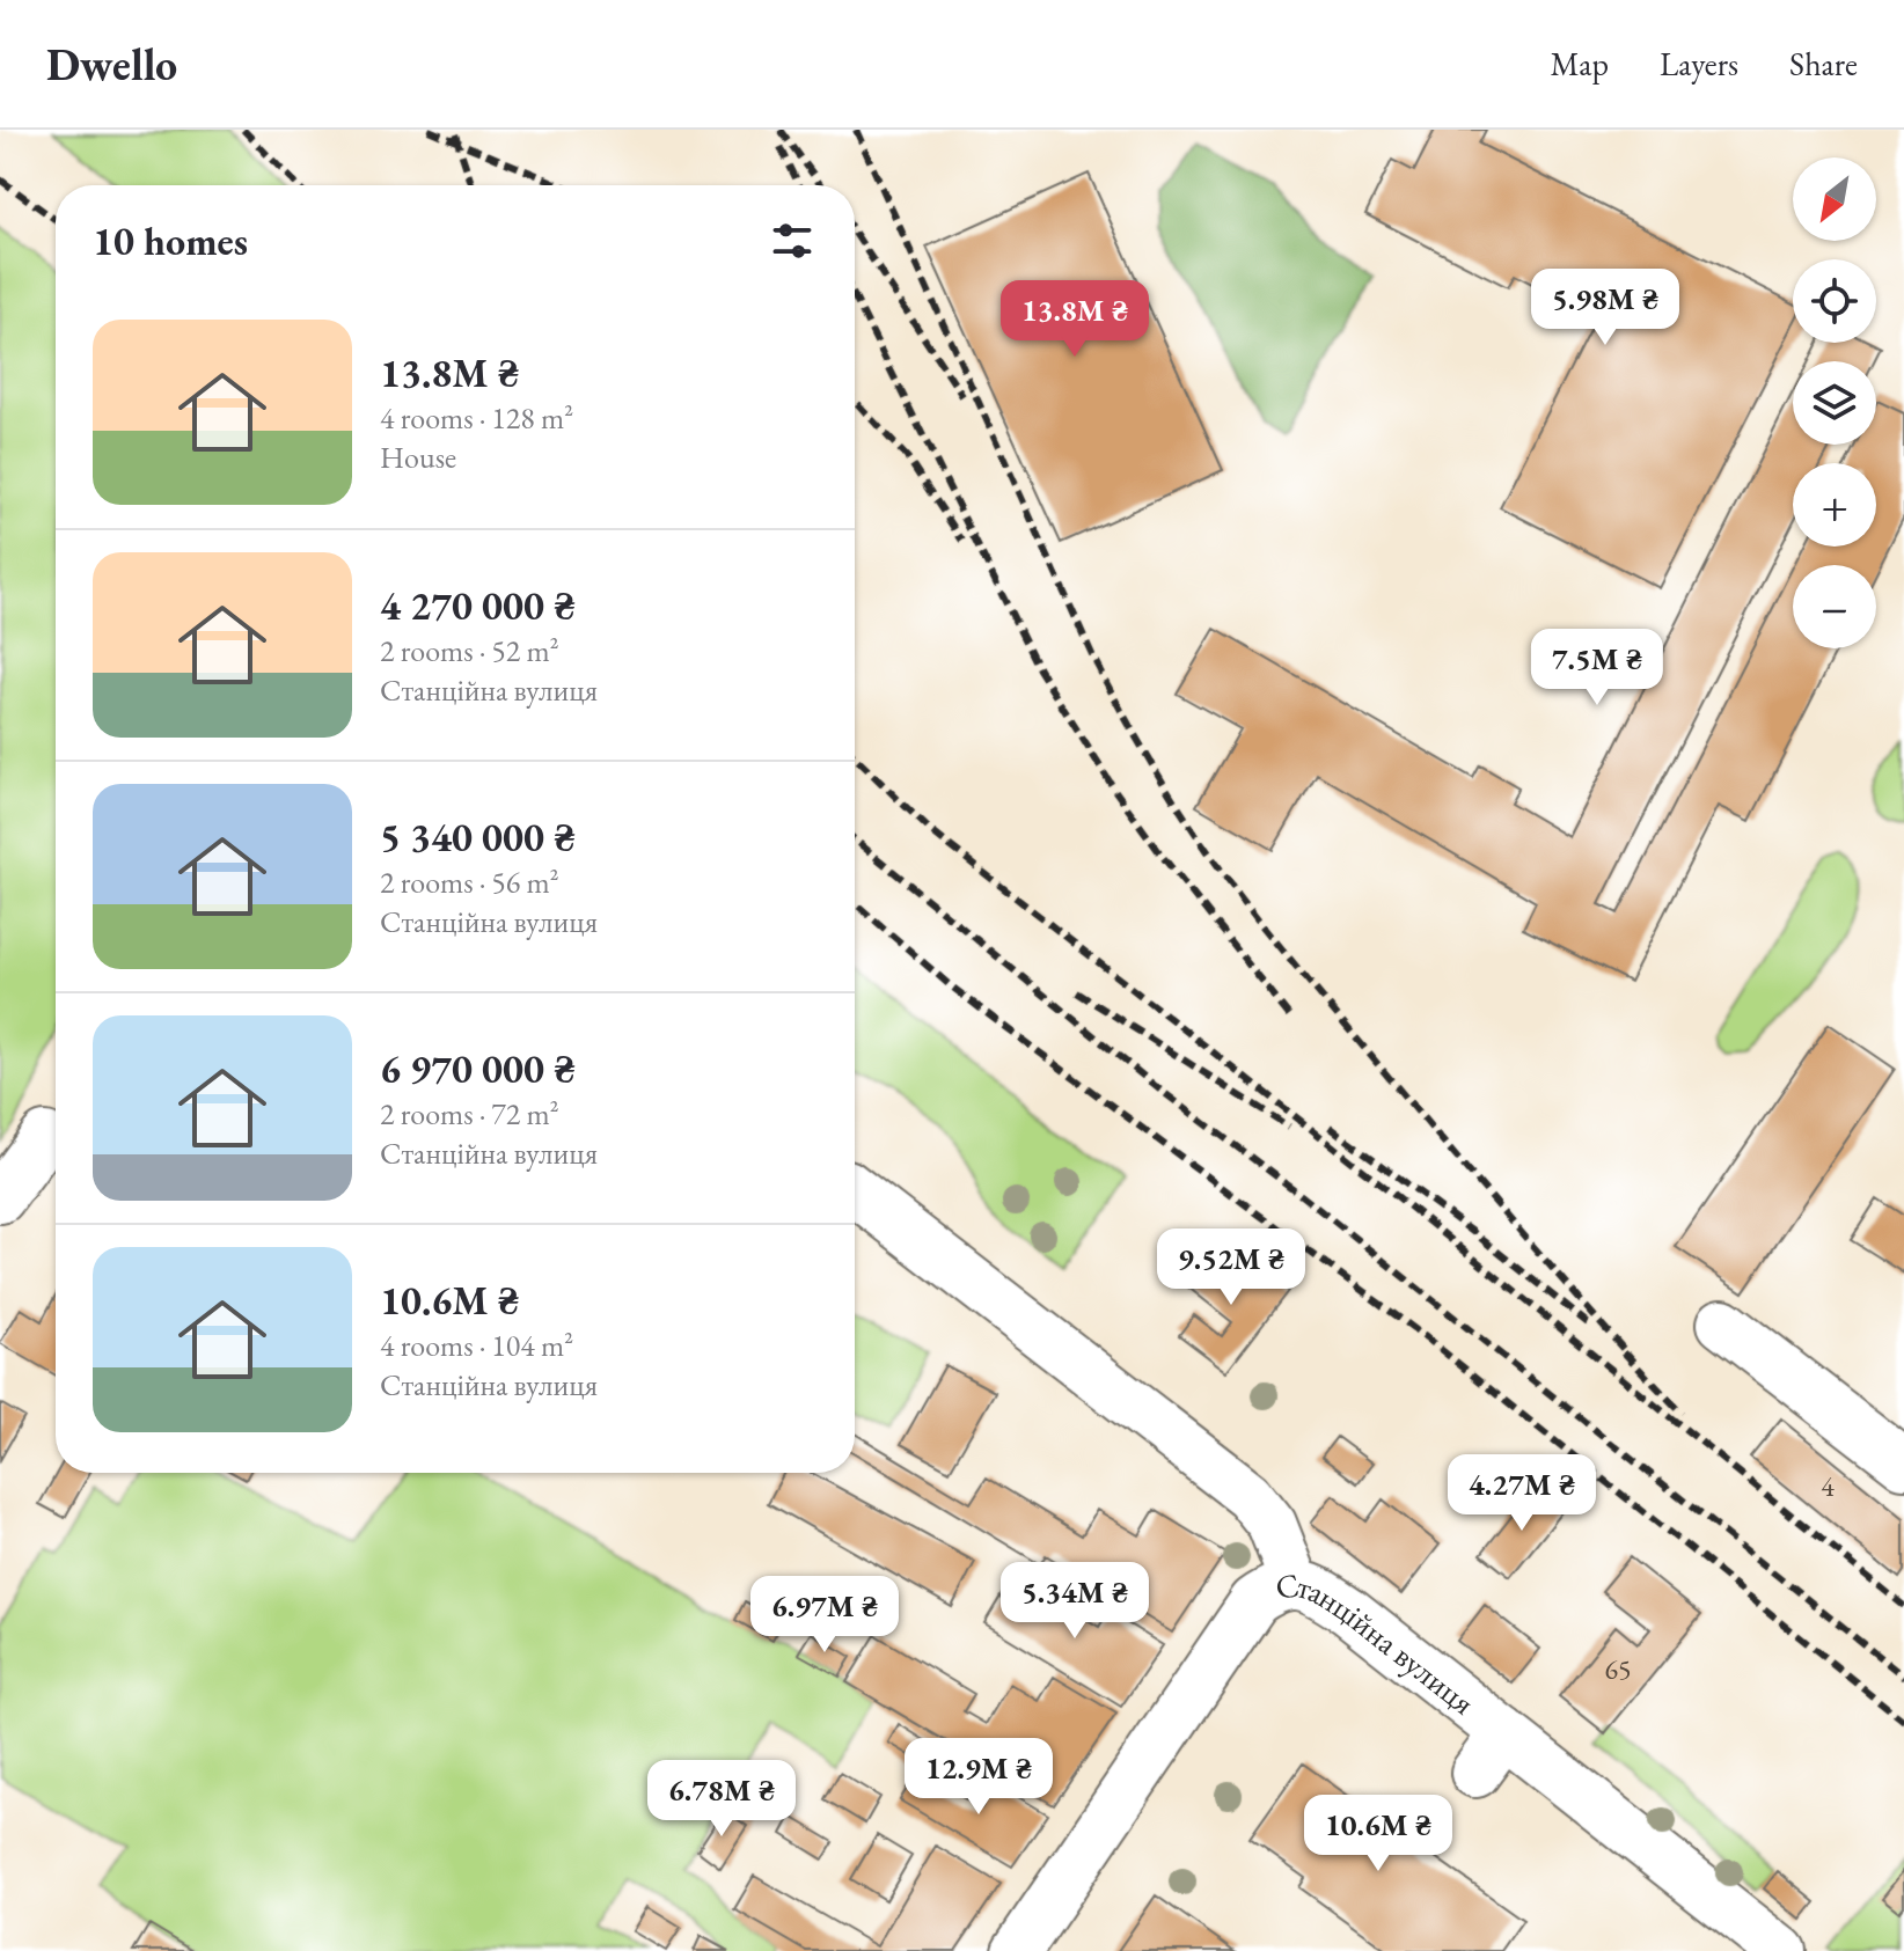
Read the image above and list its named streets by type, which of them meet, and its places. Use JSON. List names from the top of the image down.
{
  "streets": {
    "street": ["Станційна вулиця"]
  },
  "house_numbers": ["4", "65"],
  "north": "bottom left",
  "page": {
    "header": "Dwello",
    "nav": ["Map", "Layers", "Share"],
    "map_buttons": ["+", "−"],
    "heading": "10 homes",
    "price": [
      "5.98M ₴",
      "13.8M ₴",
      "7.5M ₴",
      "9.52M ₴",
      "4.27M ₴",
      "5.34M ₴",
      "6.97M ₴",
      "12.9M ₴",
      "6.78M ₴",
      "10.6M ₴"
    ],
    "list": [
      {
        "name": "13.8M ₴",
        "note": "4 rooms · 128 m² · House"
      },
      {
        "name": "4 270 000 ₴",
        "note": "2 rooms · 52 m² · Станційна вулиця"
      },
      {
        "name": "5 340 000 ₴",
        "note": "2 rooms · 56 m² · Станційна вулиця"
      },
      {
        "name": "6 970 000 ₴",
        "note": "2 rooms · 72 m² · Станційна вулиця"
      },
      {
        "name": "10.6M ₴",
        "note": "4 rooms · 104 m² · Станційна вулиця"
      }
    ]
  }
}
